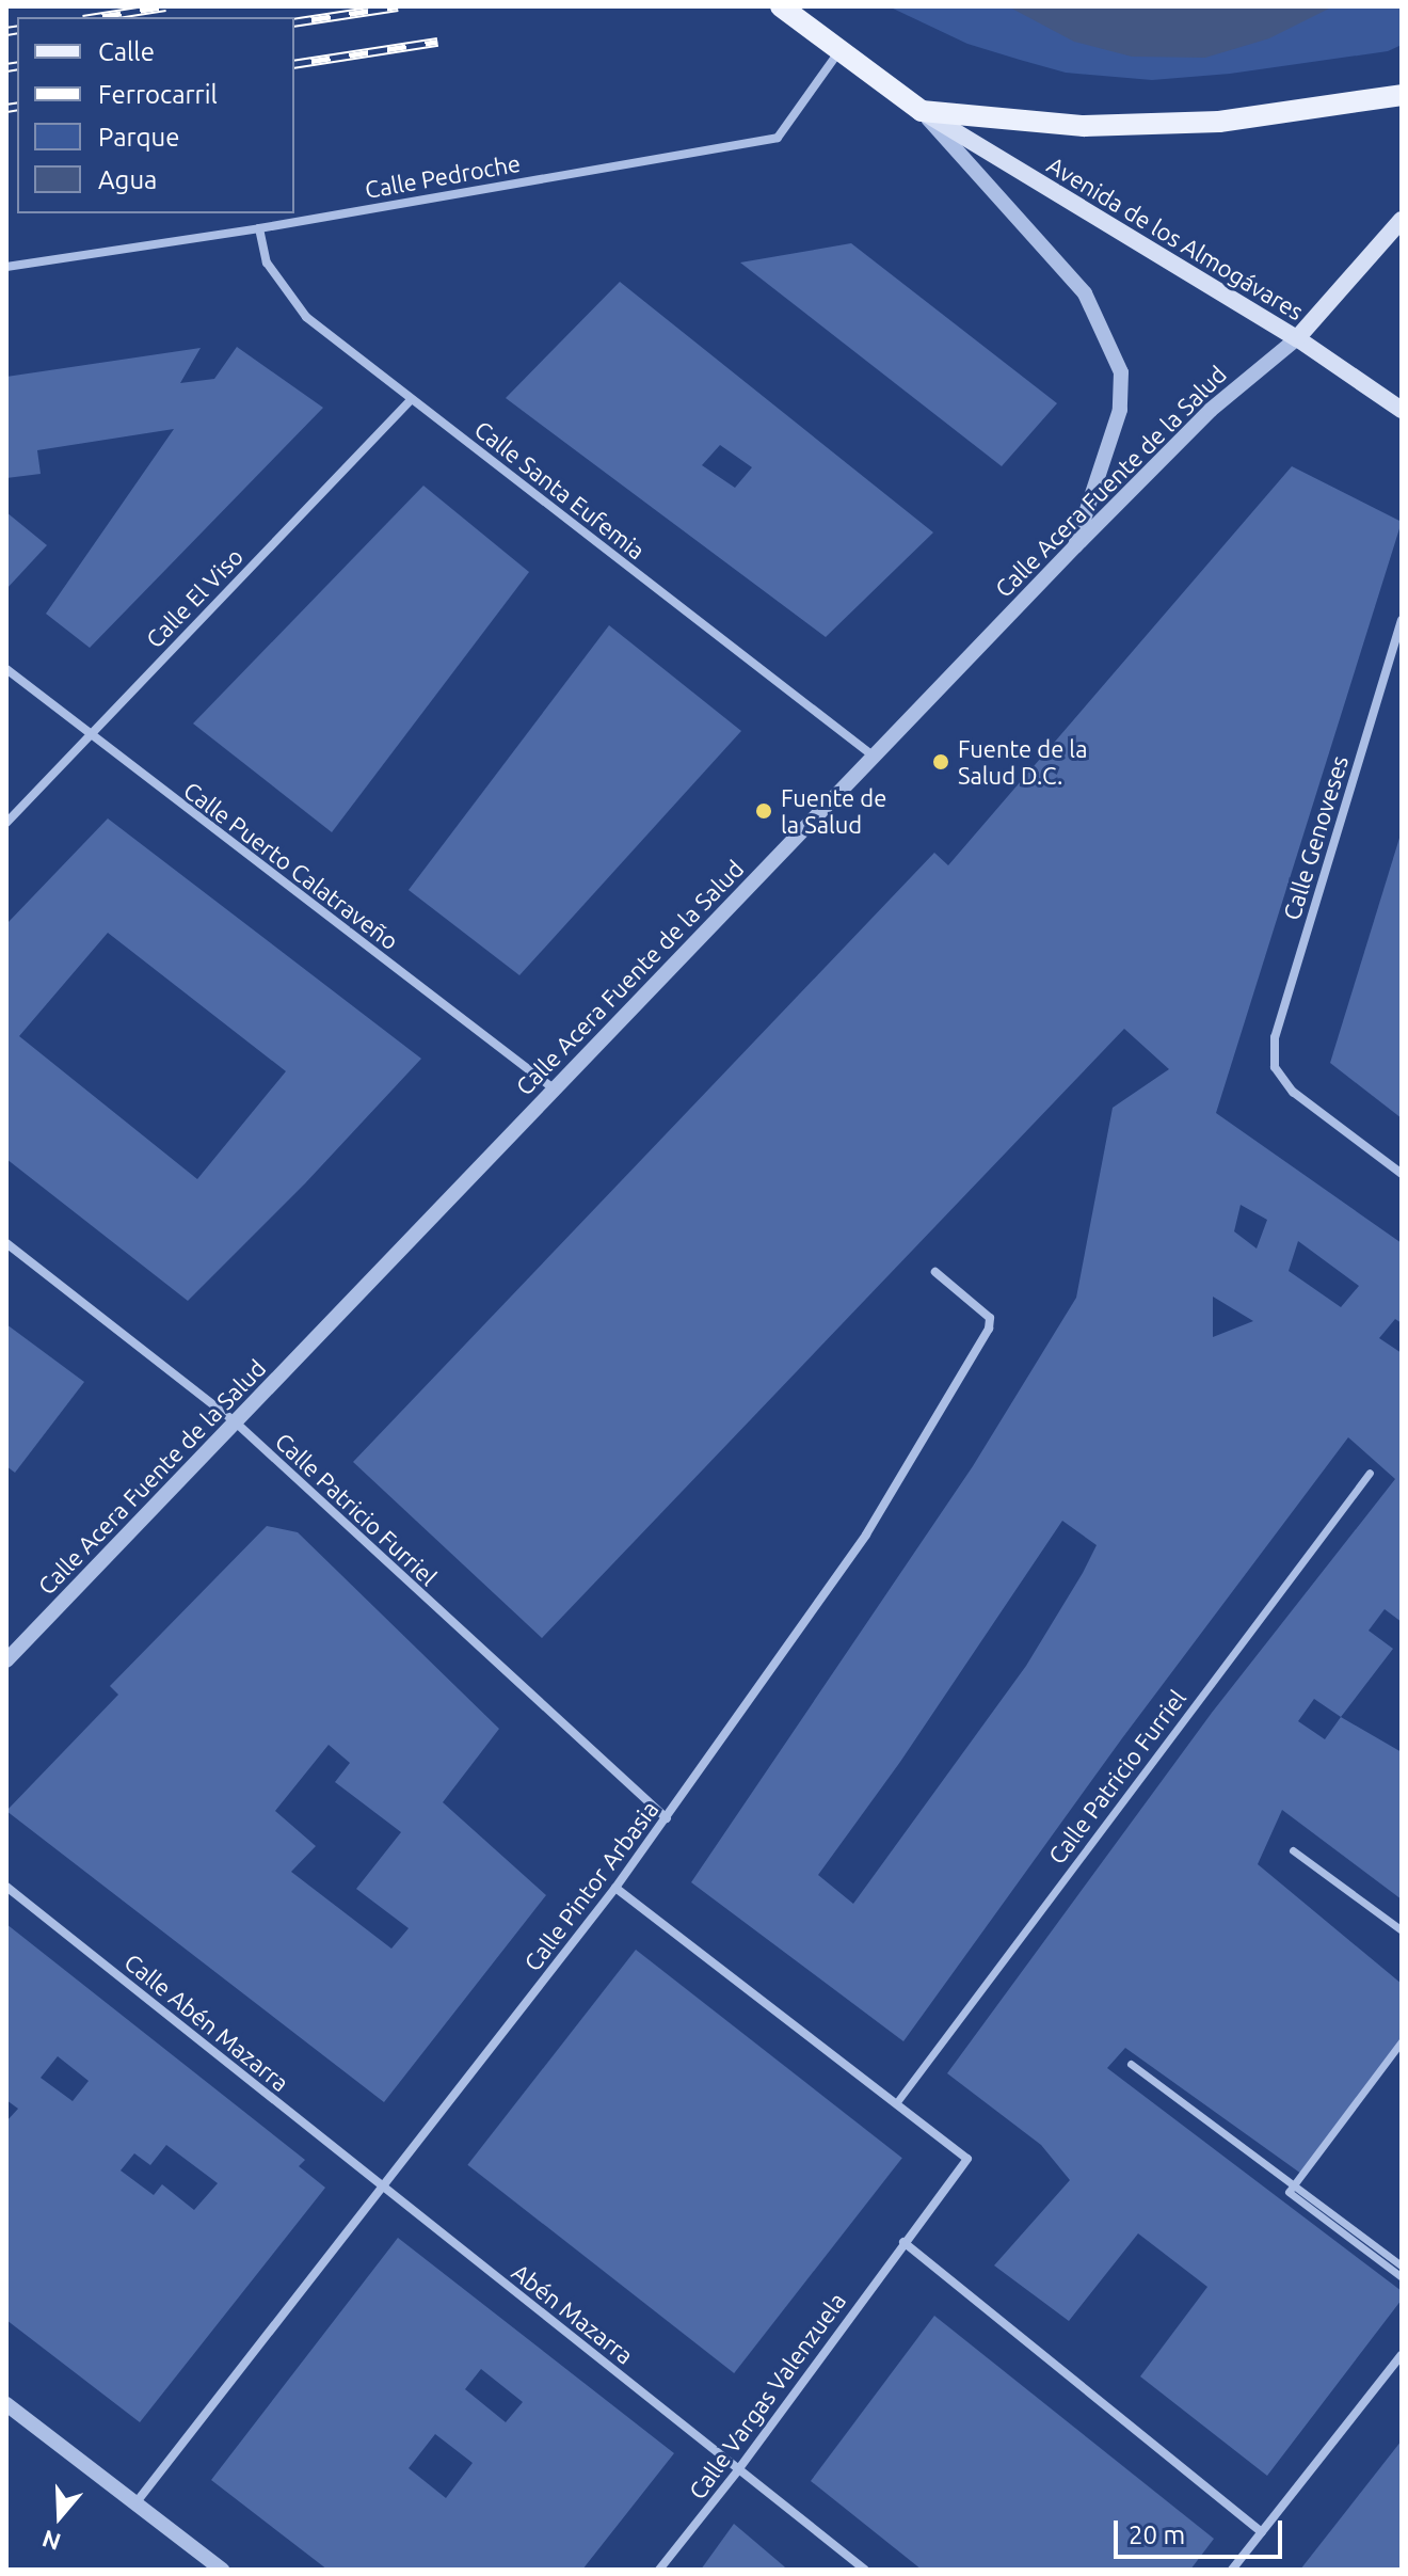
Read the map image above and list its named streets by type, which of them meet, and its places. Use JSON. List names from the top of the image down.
{
  "streets": {
    "main road": ["Avenida de los Almogávares"],
    "street": [
      "Calle Pedroche",
      "Calle Acera Fuente de la Salud",
      "Calle Santa Eufemia",
      "Calle El Viso",
      "Calle Genoveses",
      "Calle Puerto Calatraveño",
      "Calle Patricio Furriel",
      "Calle Pintor Arbasia",
      "Calle Abén Mazarra",
      "Abén Mazarra",
      "Calle Vargas Valenzuela"
    ]
  },
  "crossings": [
    ["Calle Pedroche", "Calle Santa Eufemia"],
    ["Avenida de los Almogávares", "Calle Acera Fuente de la Salud"],
    ["Calle Acera Fuente de la Salud", "Calle Santa Eufemia"],
    ["Calle Acera Fuente de la Salud", "Calle Puerto Calatraveño"],
    ["Calle Acera Fuente de la Salud", "Calle Patricio Furriel"],
    ["Calle Santa Eufemia", "Calle El Viso"],
    ["Calle El Viso", "Calle Puerto Calatraveño"],
    ["Calle Patricio Furriel", "Calle Pintor Arbasia"],
    ["Calle Pintor Arbasia", "Calle Abén Mazarra"],
    ["Calle Pintor Arbasia", "Abén Mazarra"],
    ["Calle Abén Mazarra", "Abén Mazarra"],
    ["Abén Mazarra", "Calle Vargas Valenzuela"]
  ],
  "places": ["Fuente de la Salud D.C.", "Fuente de la Salud"],
  "legend": [
    "Calle",
    "Ferrocarril",
    "Parque",
    "Agua"
  ],
  "scale_bar": "20 m",
  "north": "bottom"
}
